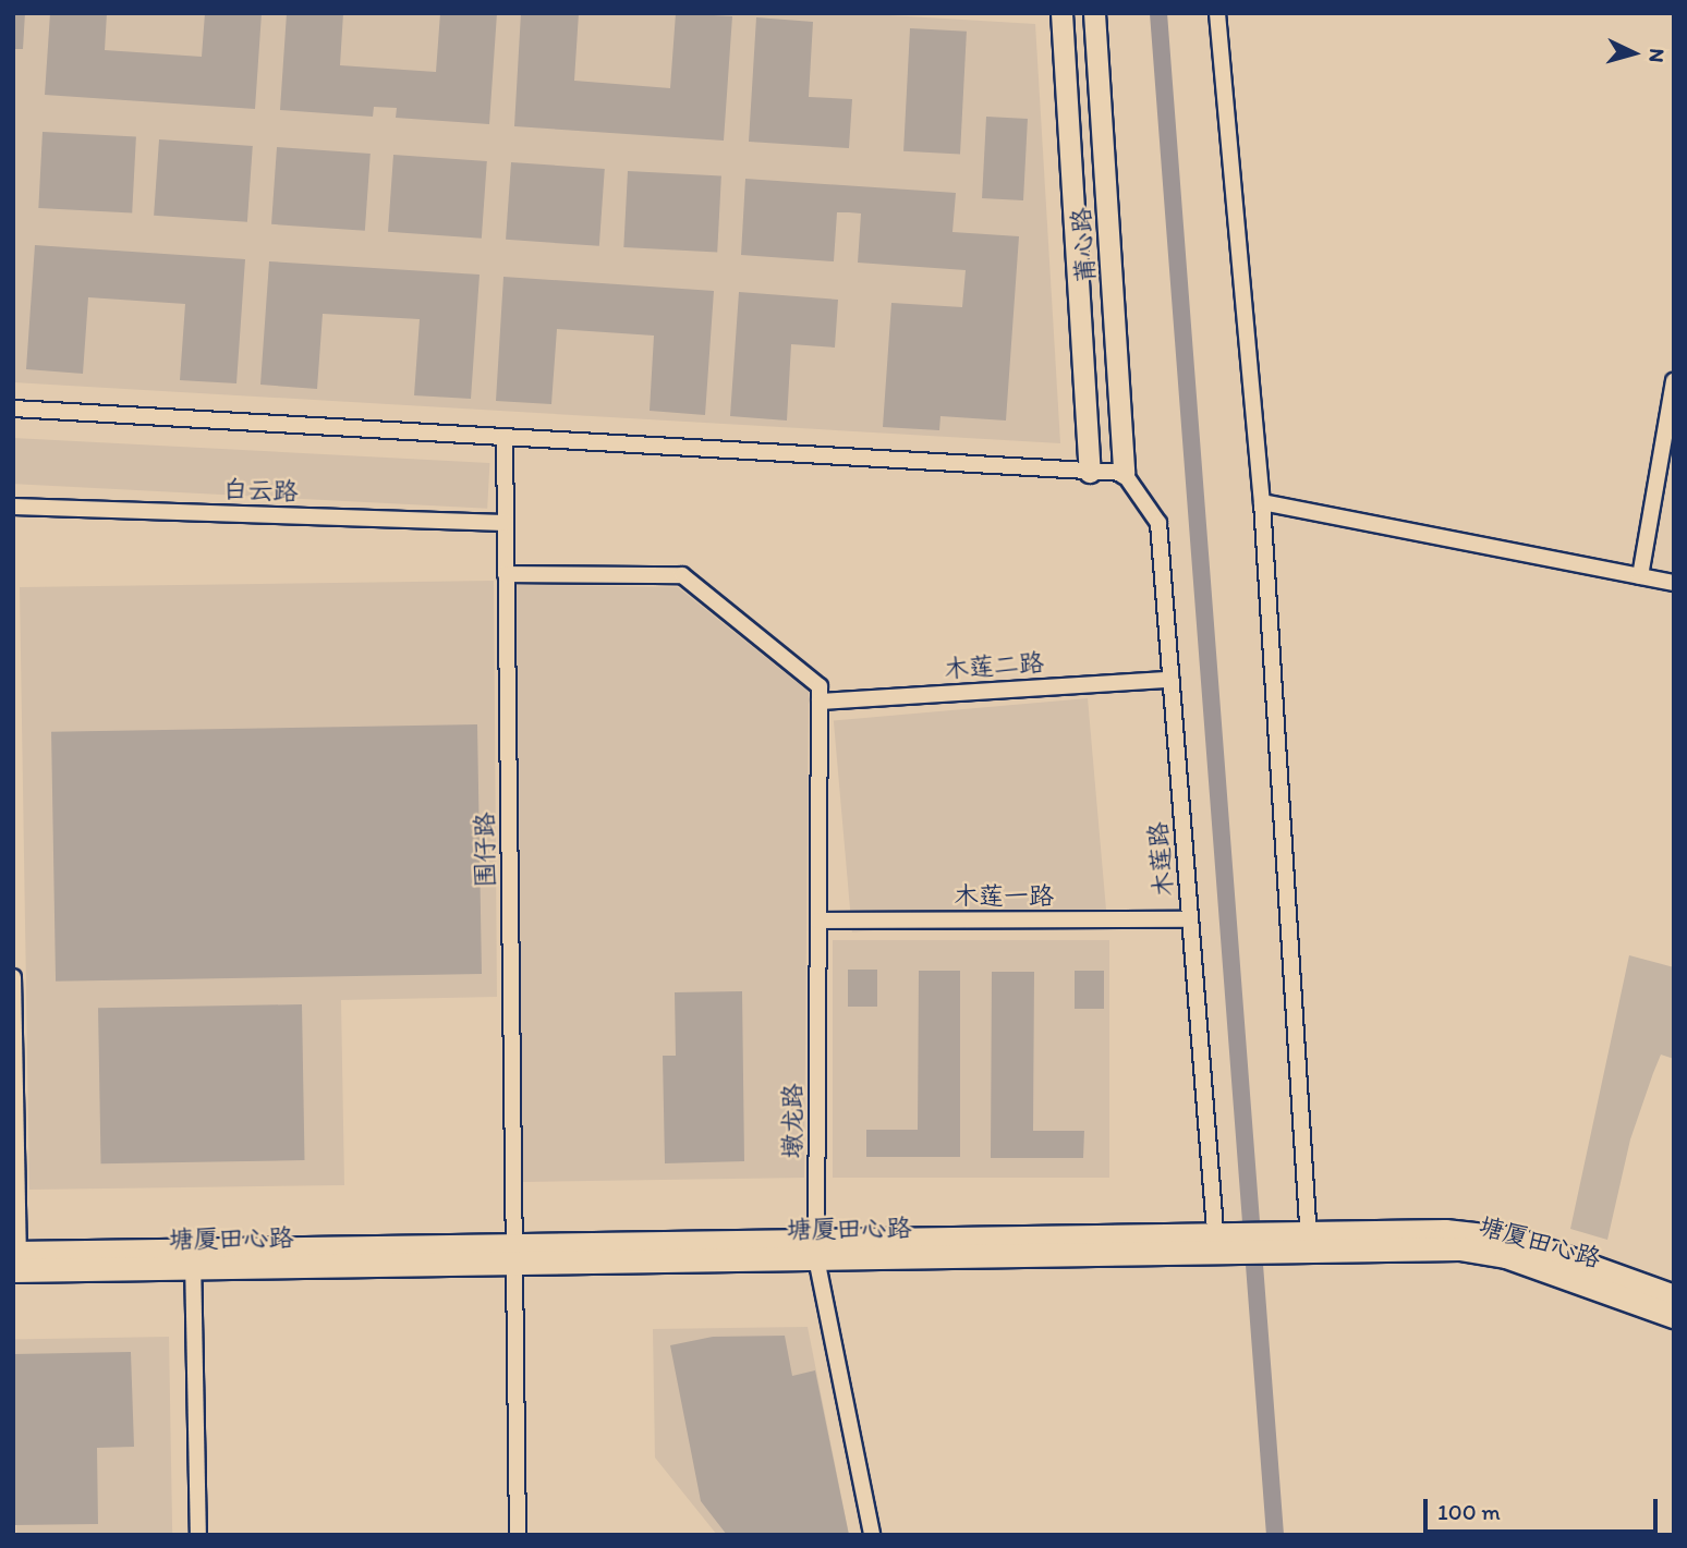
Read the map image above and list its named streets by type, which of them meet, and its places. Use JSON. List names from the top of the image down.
{
  "streets": {
    "main road": ["塘厦田心路"],
    "street": [
      "莆心路",
      "白云路",
      "木莲二路",
      "围仔路",
      "木莲路",
      "木莲一路",
      "墩龙路"
    ]
  },
  "crossings": [
    ["莆心路", "木莲路"],
    ["白云路", "围仔路"],
    ["木莲二路", "木莲路"],
    ["木莲二路", "墩龙路"],
    ["围仔路", "塘厦田心路"],
    ["木莲路", "木莲一路"],
    ["木莲路", "塘厦田心路"],
    ["木莲一路", "墩龙路"],
    ["墩龙路", "塘厦田心路"]
  ],
  "scale_bar": "100 m",
  "north": "right"
}
